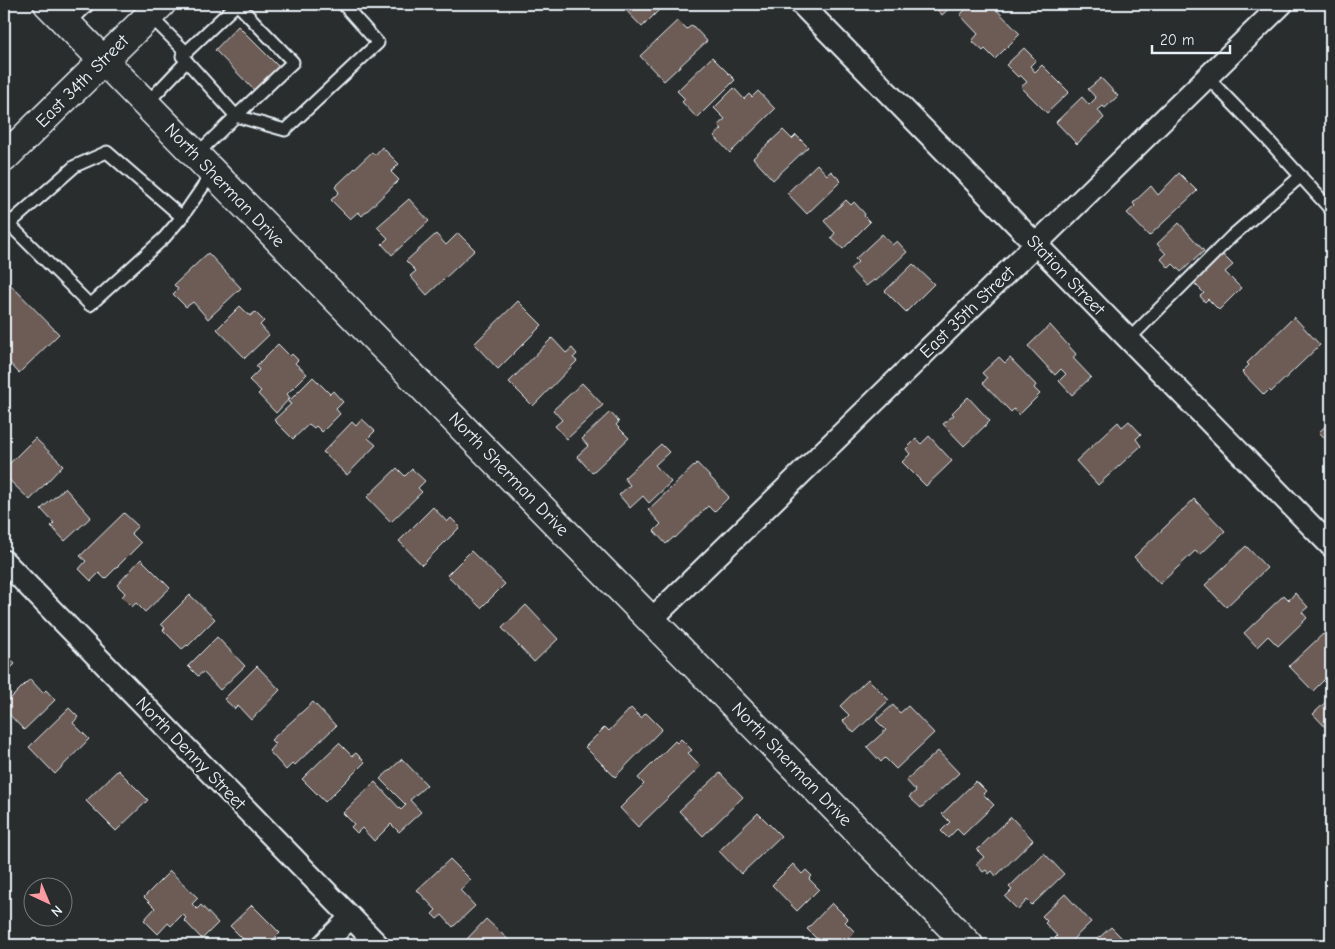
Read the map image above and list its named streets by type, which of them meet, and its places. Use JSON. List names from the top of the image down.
{
  "streets": {
    "main road": ["East 34th Street", "North Sherman Drive"],
    "street": ["Station Street", "East 35th Street", "North Denny Street"]
  },
  "crossings": [
    ["East 34th Street", "North Sherman Drive"],
    ["North Sherman Drive", "East 35th Street"],
    ["Station Street", "East 35th Street"]
  ],
  "scale_bar": "20 m",
  "north": "bottom right"
}
